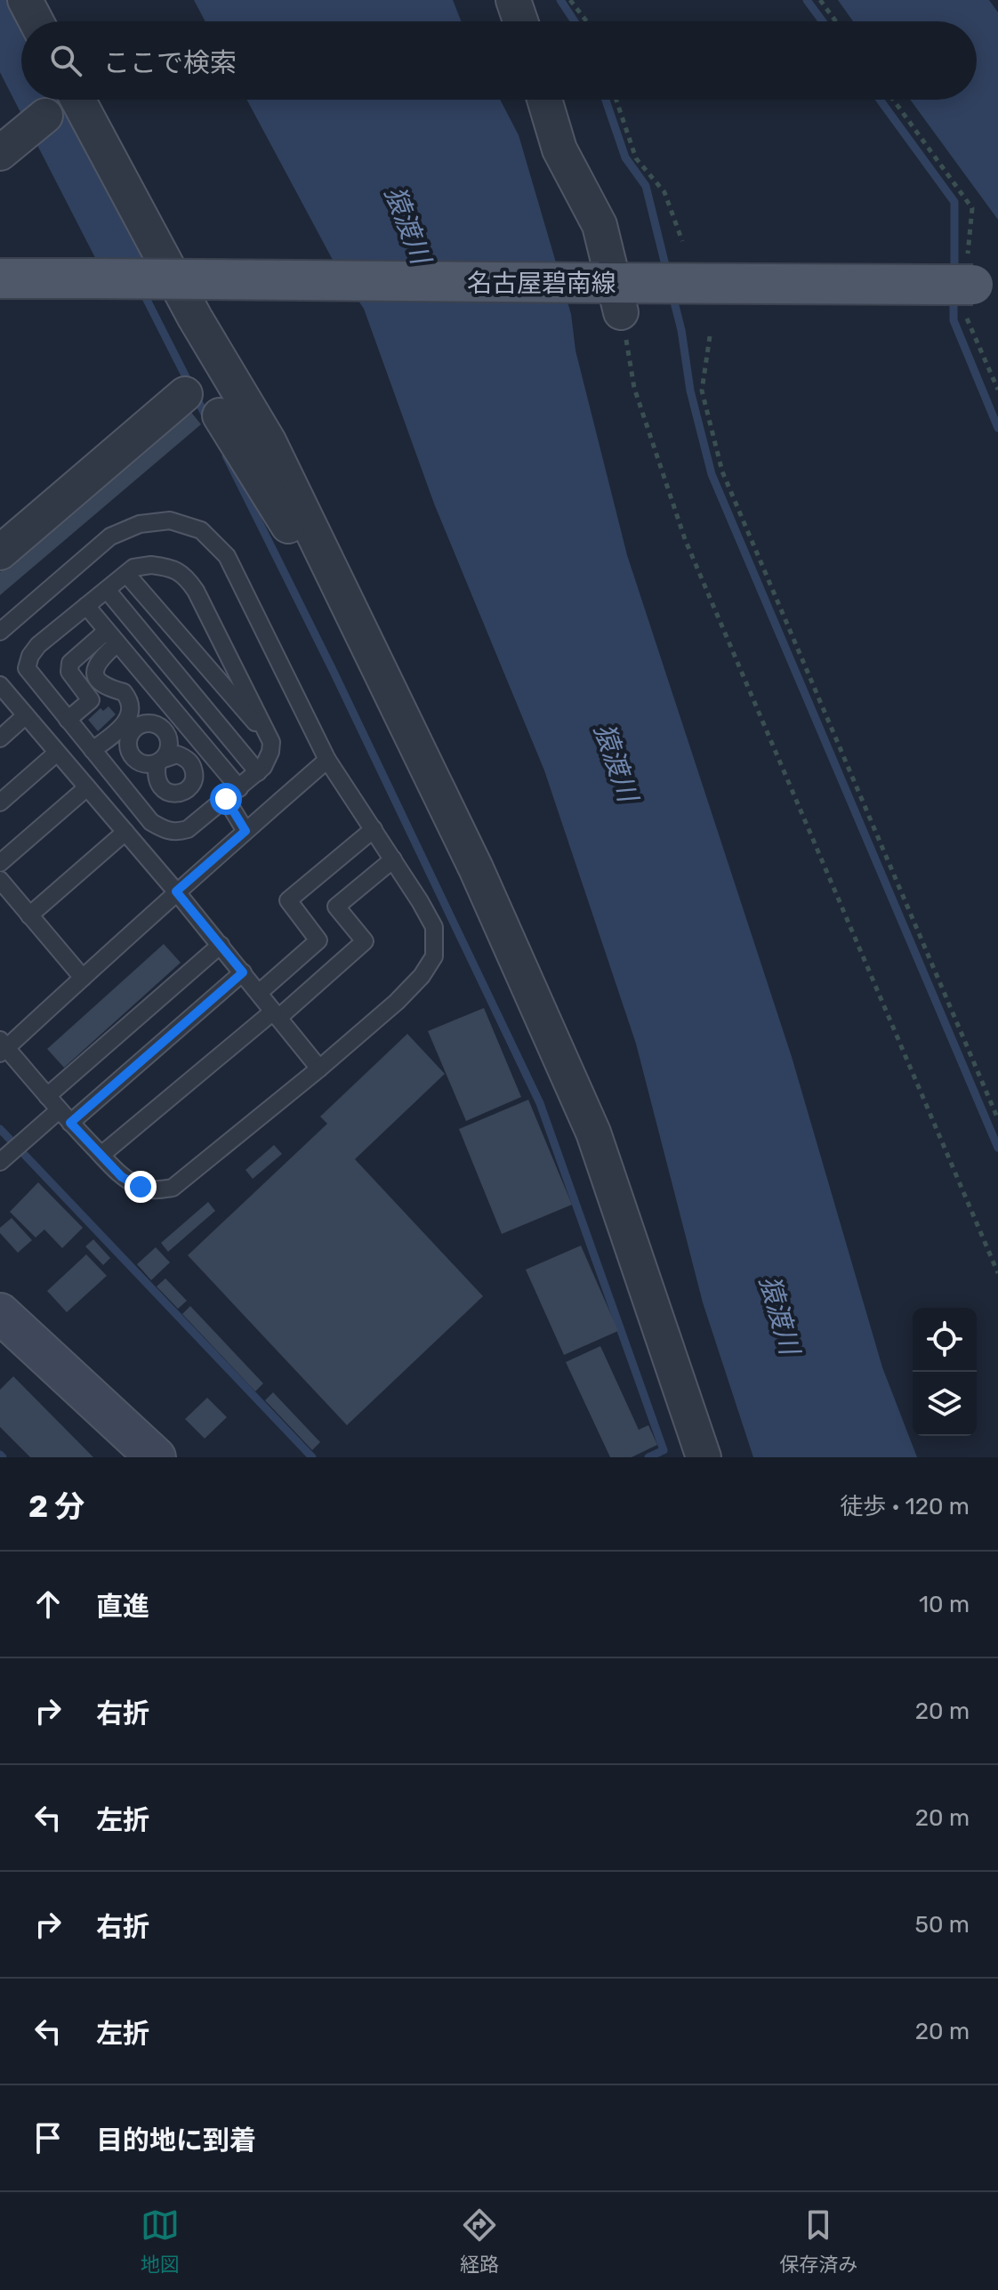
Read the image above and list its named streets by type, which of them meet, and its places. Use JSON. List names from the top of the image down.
{
  "streets": {
    "main road": ["名古屋碧南線"]
  },
  "water": ["猿渡川"],
  "page": {
    "search": "ここで検索",
    "heading": ["2 分", "徒歩 · 120 m"],
    "list": [
      ["直進", "10 m"],
      ["右折", "20 m"],
      ["左折", "20 m"],
      ["右折", "50 m"],
      ["左折", "20 m"],
      "目的地に到着"
    ],
    "nav": ["地図", "経路", "保存済み"]
  }
}
